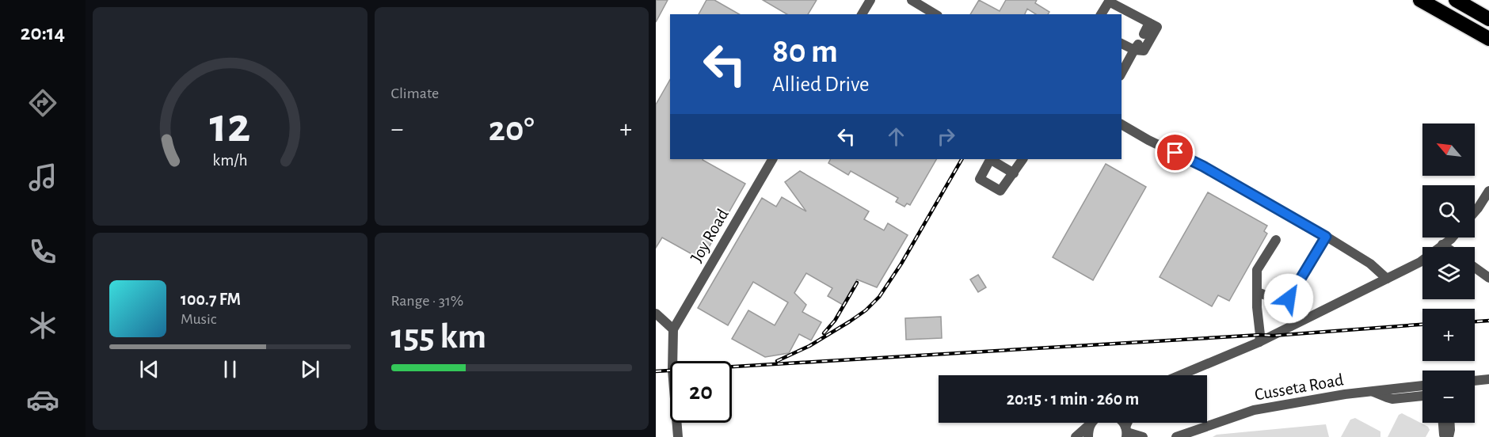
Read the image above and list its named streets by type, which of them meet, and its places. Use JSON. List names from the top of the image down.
{
  "streets": {
    "street": ["Joy Road", "Cusseta Road"]
  },
  "north": "top left",
  "page": {
    "tabs": "20:14",
    "tile": [
      "Climate",
      ["Range · 31%", "155 km"]
    ],
    "turn": ["80 m", "Allied Drive"],
    "heat": ["−", "20°", "+"],
    "map_buttons": ["+", "−"],
    "song": ["100.7 FM", "Music"],
    "limit": "20",
    "trip": "20:15 · 1 min · 260 m",
    "gauge": ["12", "km/h"]
  }
}
